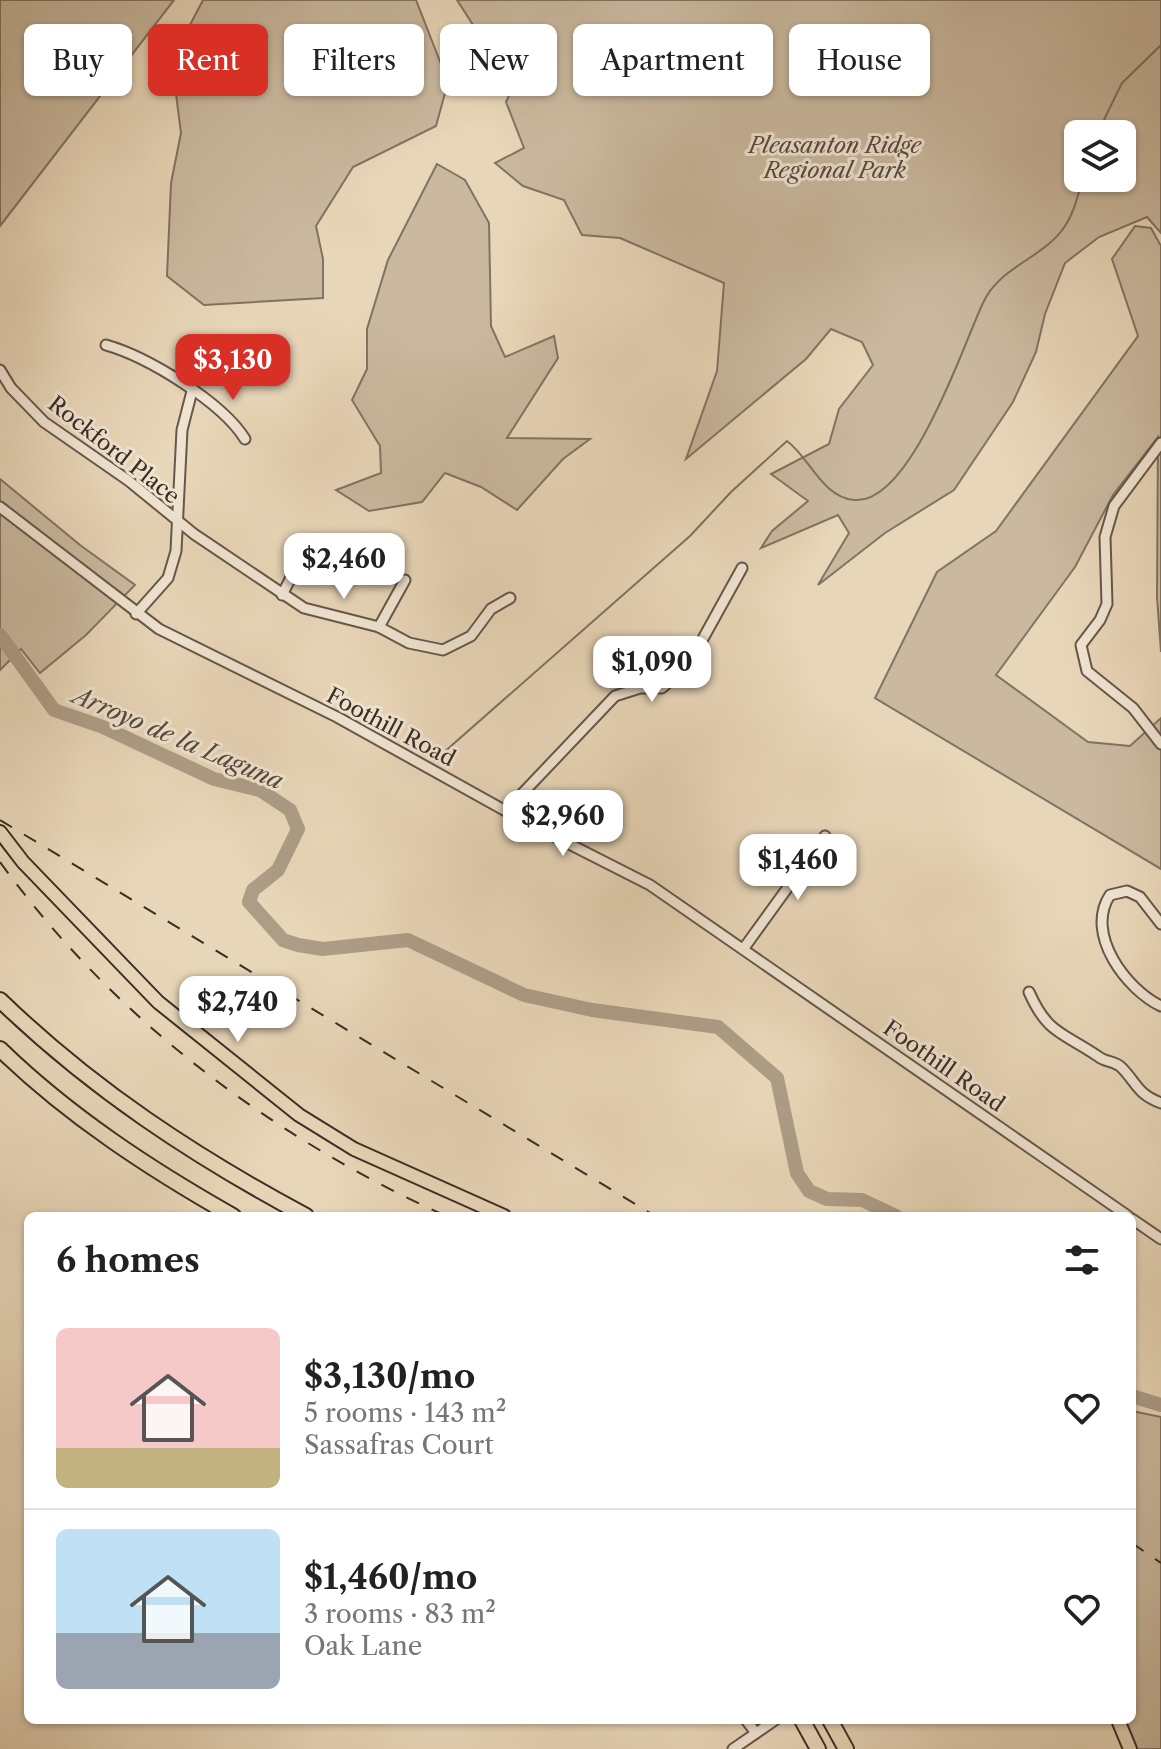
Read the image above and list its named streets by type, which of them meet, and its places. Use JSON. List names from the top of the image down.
{
  "streets": {
    "street": ["Rockford Place", "Foothill Road"]
  },
  "water": ["Arroyo de la Laguna"],
  "parks": ["Pleasanton Ridge Regional Park"],
  "page": {
    "chip": [
      "Buy",
      "Rent",
      "Filters",
      "New",
      "Apartment",
      "House"
    ],
    "price": [
      "$3,130",
      "$2,460",
      "$1,090",
      "$2,960",
      "$1,460",
      "$2,740"
    ],
    "heading": "6 homes",
    "list": [
      {
        "name": "$3,130/mo",
        "note": "5 rooms · 143 m² · Sassafras Court"
      },
      {
        "name": "$1,460/mo",
        "note": "3 rooms · 83 m² · Oak Lane"
      }
    ]
  }
}
